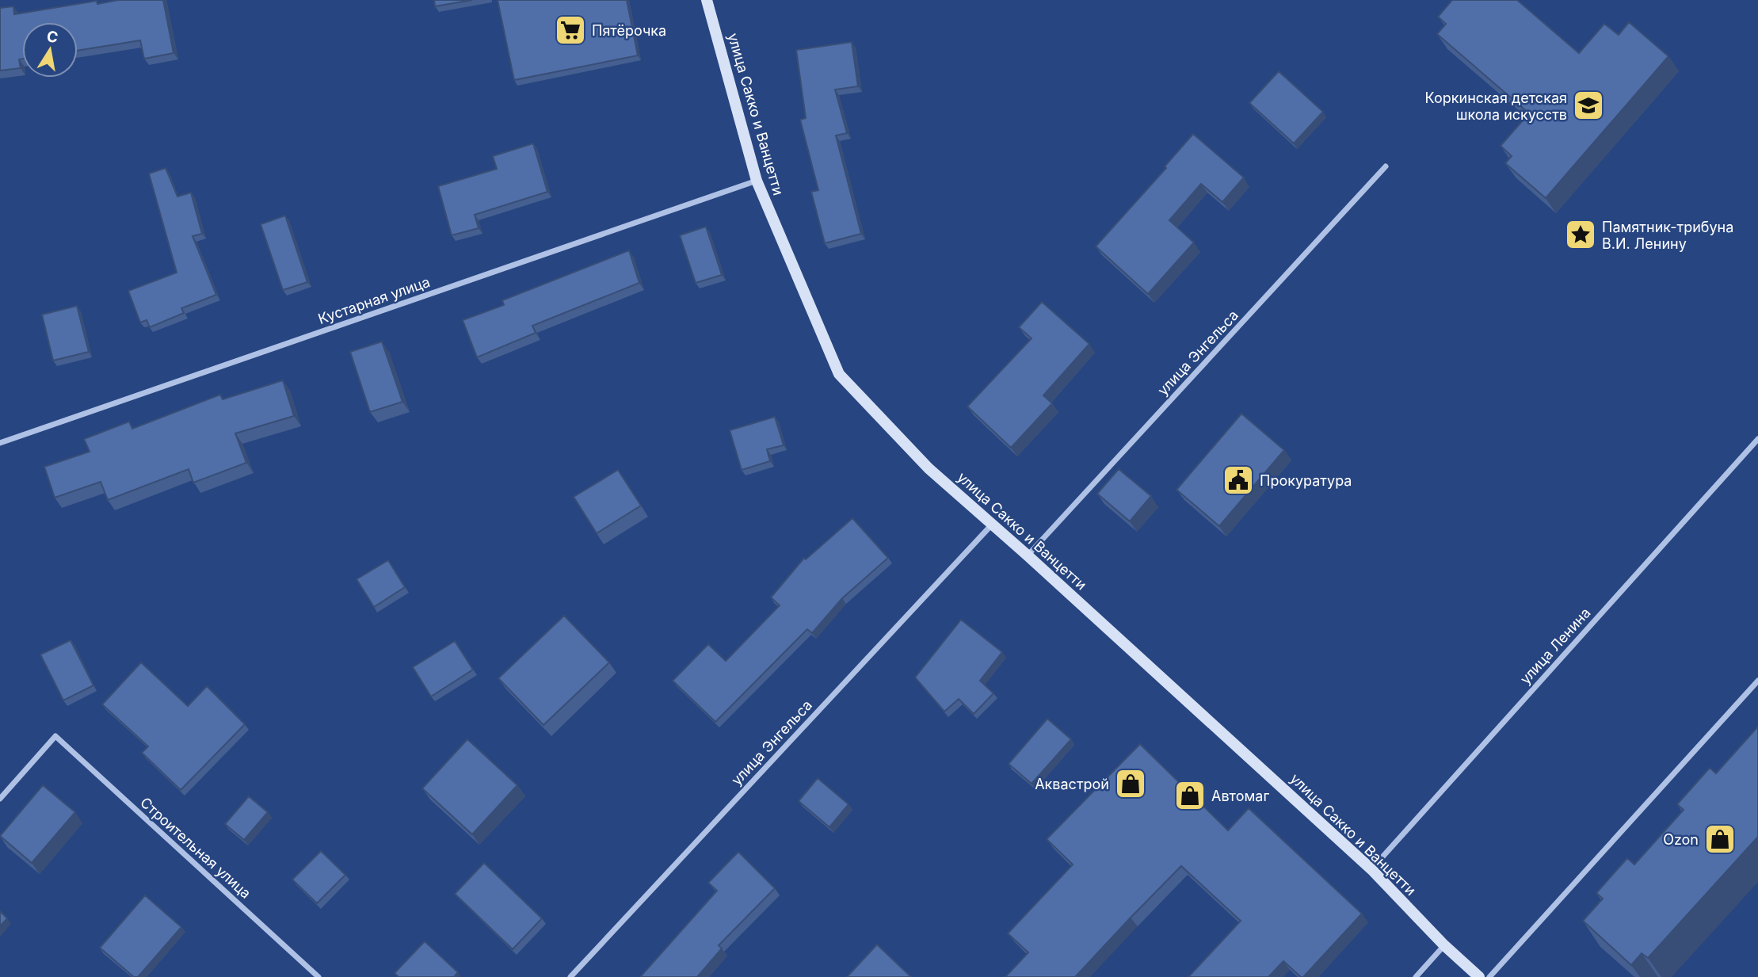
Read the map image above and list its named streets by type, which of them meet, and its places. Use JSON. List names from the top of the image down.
{
  "streets": {
    "street": [
      "улица Сакко и Ванцетти",
      "Кустарная улица",
      "улица Энгельса",
      "улица Ленина",
      "Строительная улица"
    ]
  },
  "crossings": [
    ["улица Сакко и Ванцетти", "Кустарная улица"],
    ["улица Сакко и Ванцетти", "улица Энгельса"],
    ["улица Сакко и Ванцетти", "улица Ленина"]
  ],
  "places": {
    "supermarket": ["Пятёрочка"],
    "school or university": ["Коркинская детская школа искусств"],
    "place": ["Памятник-трибуна В.И. Ленину"],
    "public building": ["Прокуратура"],
    "shop": ["Аквастрой", "Автомаг", "Ozon"]
  },
  "north": "top"
}
